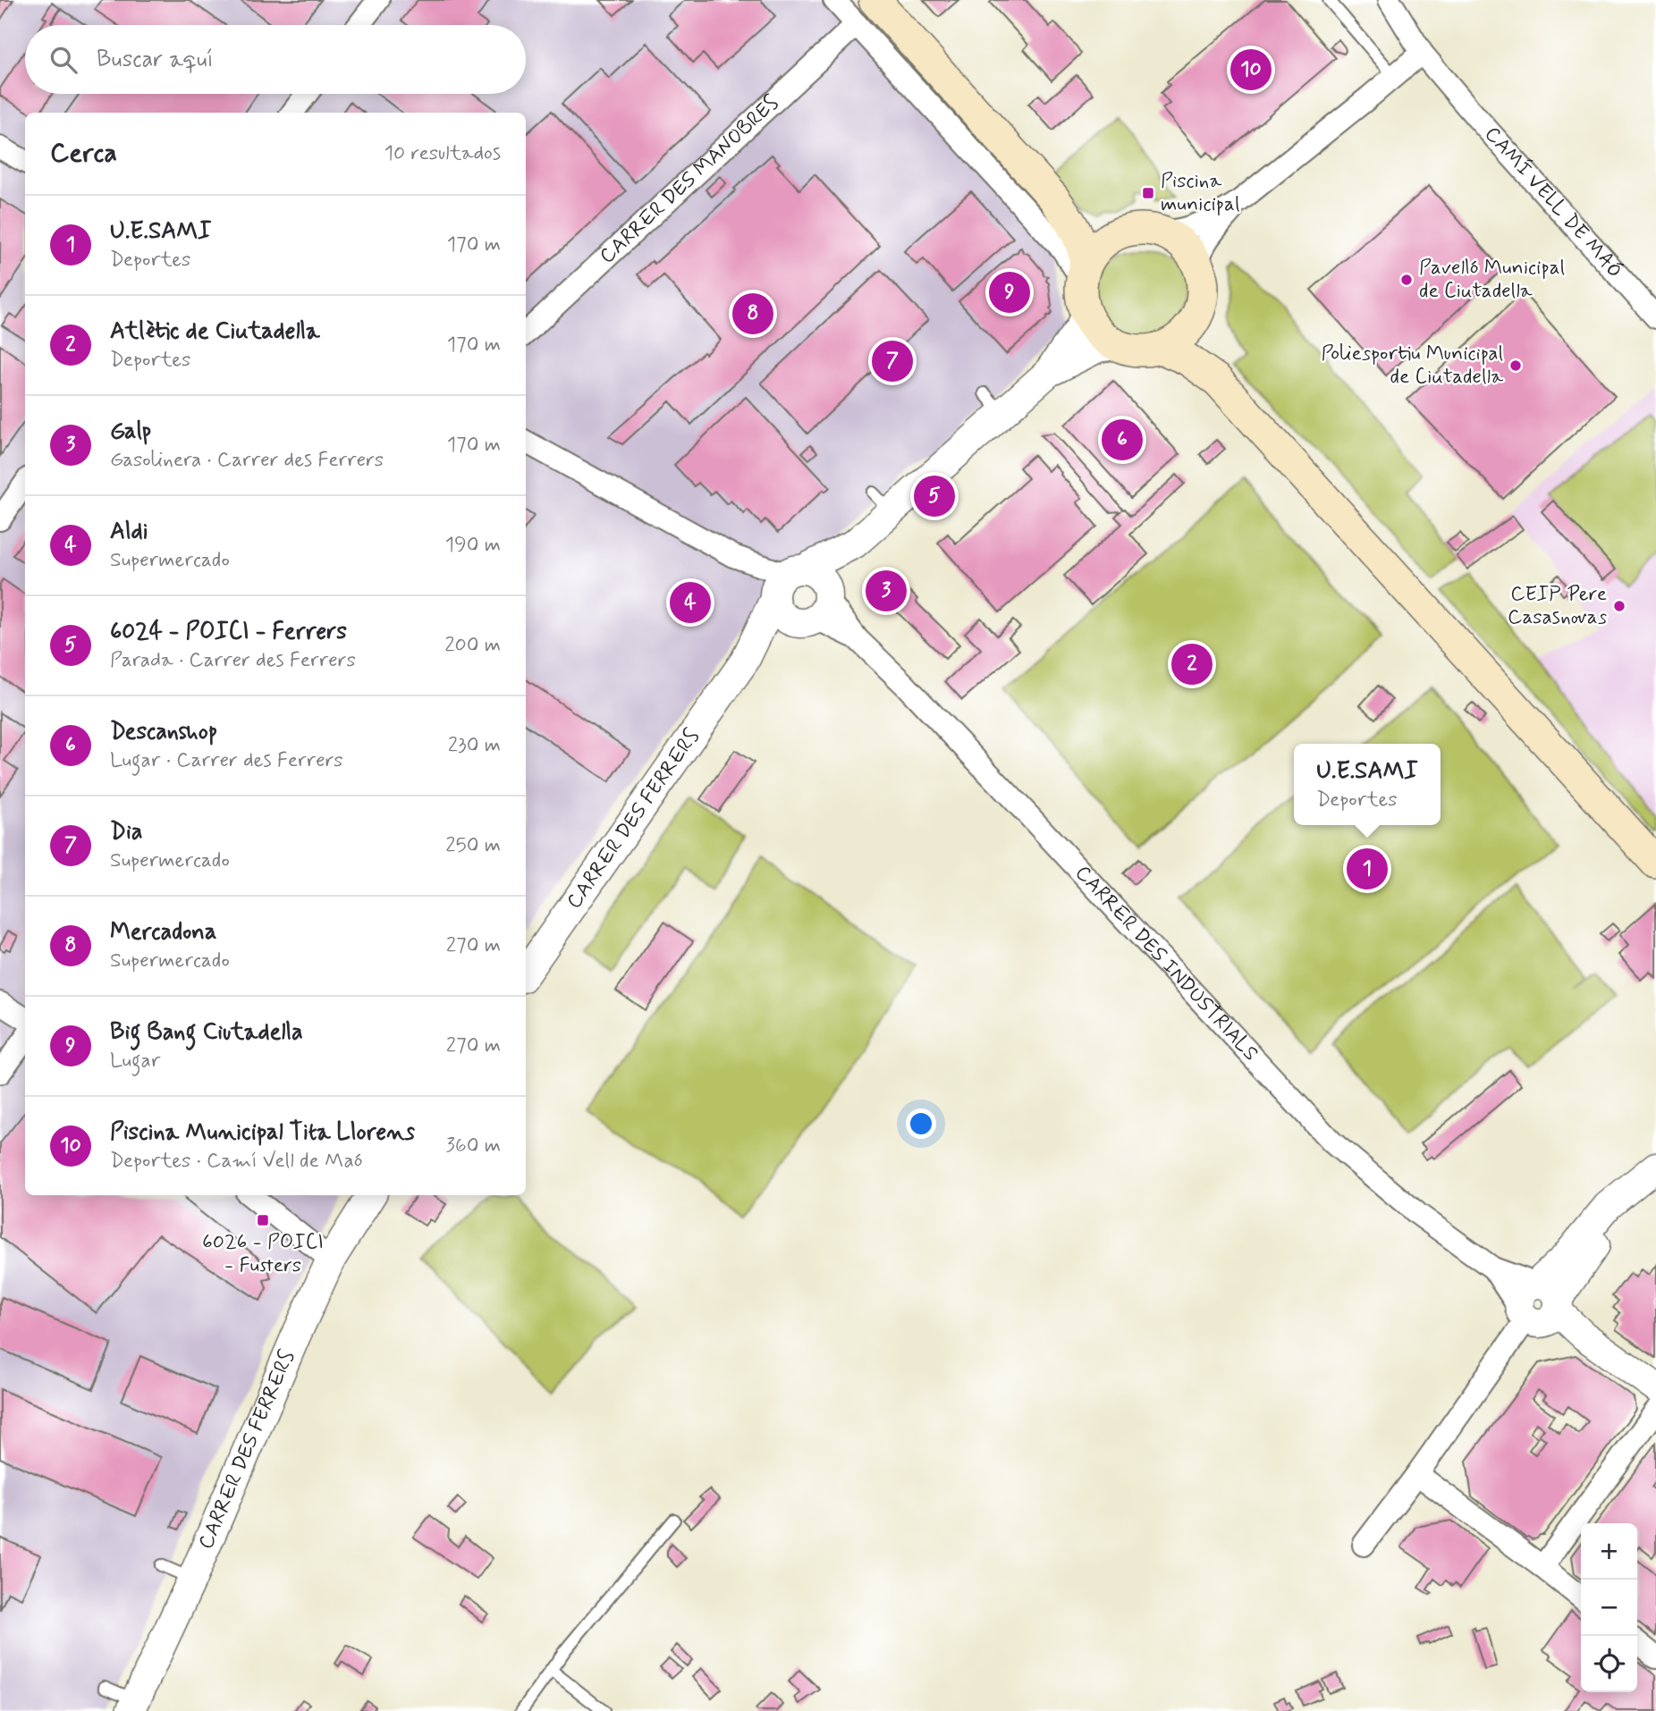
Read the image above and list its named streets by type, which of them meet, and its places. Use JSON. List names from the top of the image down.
{
  "streets": {
    "street": [
      "CARRER DES MANOBRES",
      "CAMÍ VELL DE MAÓ",
      "CARRER DES FERRERS",
      "CARRER DES INDUSTRIALS"
    ]
  },
  "crossings": [
    ["CARRER DES FERRERS", "CARRER DES INDUSTRIALS"]
  ],
  "places": {
    "transit": ["Piscina municipal", "6026 - POICI - Fusters"],
    "other": ["Pavelló Municipal de Ciutadella", "Poliesportiu Municipal de Ciutadella", "CEIP Pere Casasnovas"]
  },
  "page": {
    "search": "Buscar aquí",
    "pins": [
      "10",
      "9",
      "8",
      "7",
      "6",
      "5",
      "3",
      "4",
      "2",
      "1"
    ],
    "heading": ["Cerca", "10 resultados"],
    "list": [
      {
        "mark": "1",
        "name": "U.E.SAMI",
        "note": "Deportes",
        "value": "170 m"
      },
      {
        "mark": "2",
        "name": "Atlètic de Ciutadella",
        "note": "Deportes",
        "value": "170 m"
      },
      {
        "mark": "3",
        "name": "Galp",
        "note": "Gasolinera · Carrer des Ferrers",
        "value": "170 m"
      },
      {
        "mark": "4",
        "name": "Aldi",
        "note": "Supermercado",
        "value": "190 m"
      },
      {
        "mark": "5",
        "name": "6024 - POICI - Ferrers",
        "note": "Parada · Carrer des Ferrers",
        "value": "200 m"
      },
      {
        "mark": "6",
        "name": "Descanshop",
        "note": "Lugar · Carrer des Ferrers",
        "value": "230 m"
      },
      {
        "mark": "7",
        "name": "Dia",
        "note": "Supermercado",
        "value": "250 m"
      },
      {
        "mark": "8",
        "name": "Mercadona",
        "note": "Supermercado",
        "value": "270 m"
      },
      {
        "mark": "9",
        "name": "Big Bang Ciutadella",
        "note": "Lugar",
        "value": "270 m"
      },
      {
        "mark": "10",
        "name": "Piscina Municipal Tita Llorens",
        "note": "Deportes · Camí Vell de Maó",
        "value": "360 m"
      }
    ],
    "popup": ["U.E.SAMI", "Deportes"],
    "map_buttons": ["+", "−"]
  }
}
